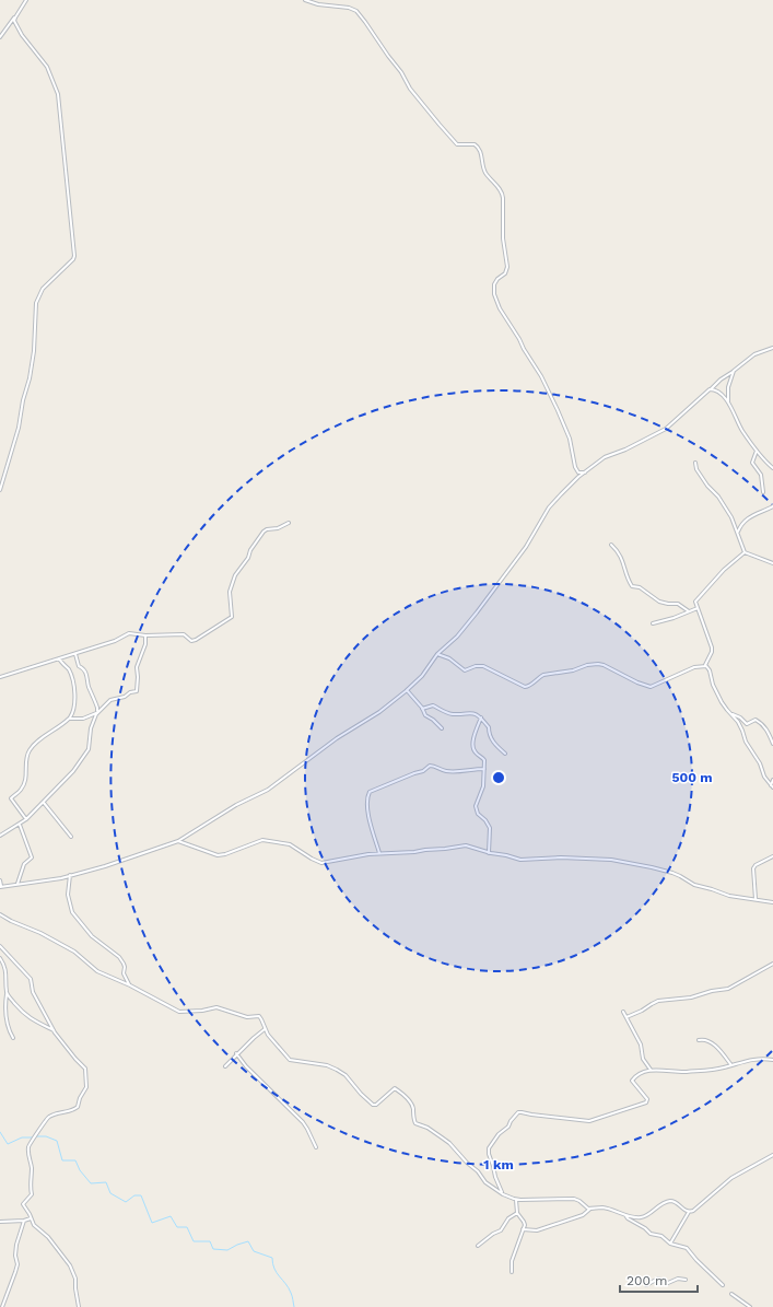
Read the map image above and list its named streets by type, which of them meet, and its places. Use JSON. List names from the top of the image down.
{
  "scale_bar": "200 m",
  "rings": ["500 m", "1 km"]
}
